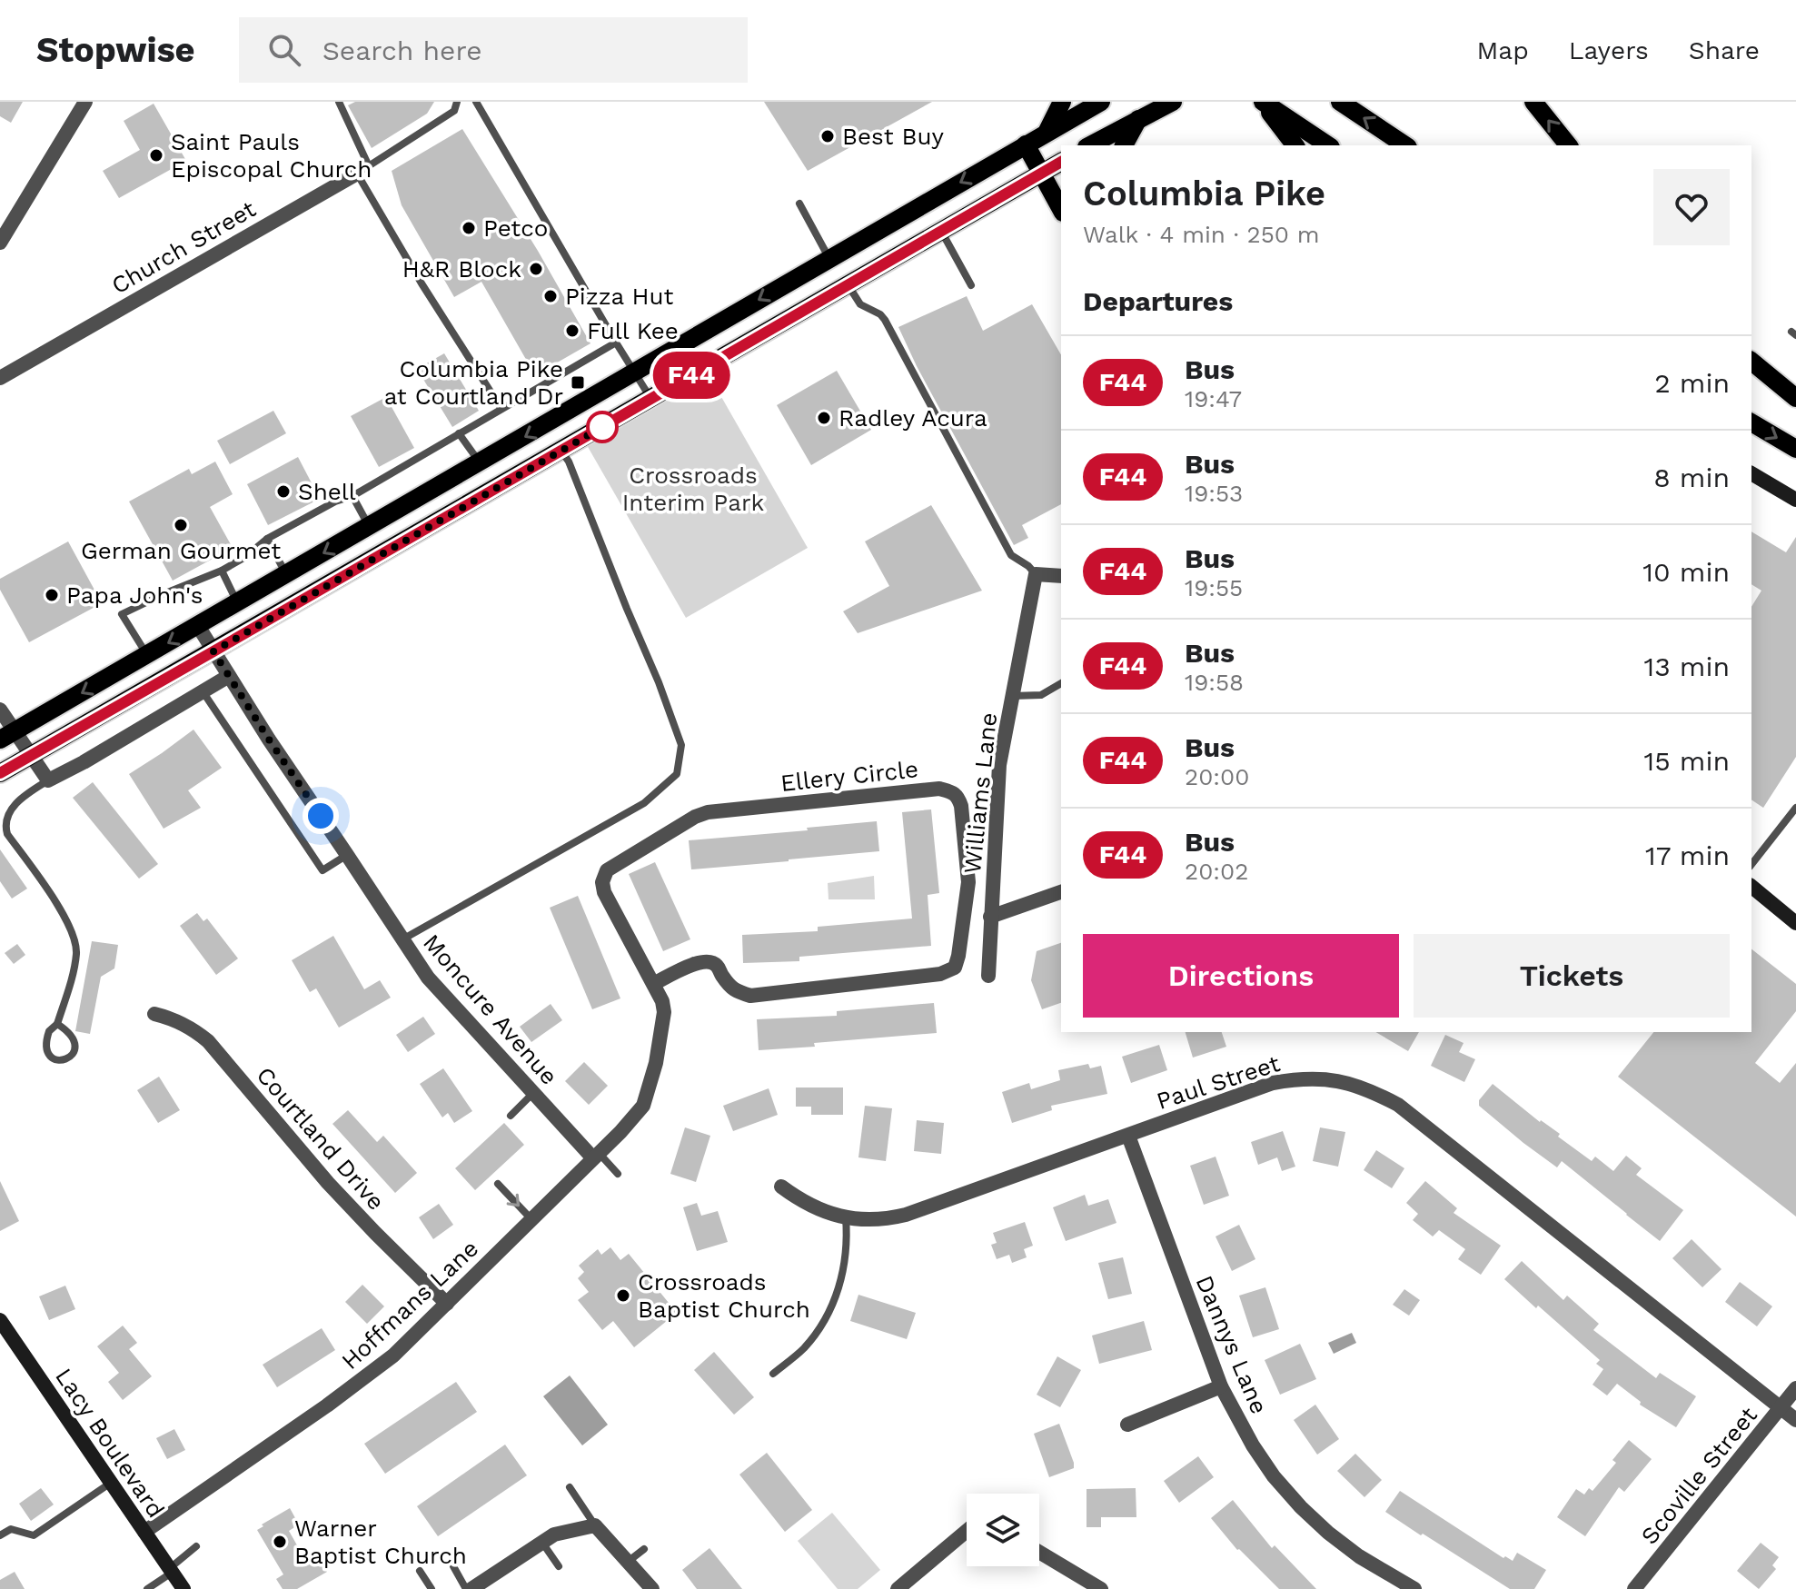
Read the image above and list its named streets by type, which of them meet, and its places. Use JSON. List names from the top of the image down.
{
  "streets": {
    "street": [
      "Church Street",
      "Ellery Circle",
      "Williams Lane",
      "Moncure Avenue",
      "Paul Street",
      "Courtland Drive",
      "Hoffmans Lane",
      "Dannys Lane",
      "Lacy Boulevard",
      "Scoville Street"
    ]
  },
  "crossings": [
    ["Ellery Circle", "Hoffmans Lane"],
    ["Moncure Avenue", "Hoffmans Lane"],
    ["Paul Street", "Dannys Lane"],
    ["Paul Street", "Scoville Street"],
    ["Courtland Drive", "Hoffmans Lane"],
    ["Hoffmans Lane", "Lacy Boulevard"]
  ],
  "parks": ["Crossroads Interim Park"],
  "places": {
    "other": [
      "Best Buy",
      "Saint Pauls Episcopal Church",
      "Petco",
      "H&R Block",
      "Pizza Hut",
      "Full Kee",
      "Radley Acura",
      "Shell",
      "German Gourmet",
      "Papa John's",
      "Crossroads Baptist Church",
      "Warner Baptist Church"
    ],
    "transit": ["Columbia Pike at Courtland Dr"]
  },
  "lines": ["bus line F44"],
  "page": {
    "header": "Stopwise",
    "search": "Search here",
    "nav": ["Map", "Layers", "Share"],
    "on_map": "F44",
    "heading": [
      ["Columbia Pike", "Walk · 4 min · 250 m"],
      "Departures"
    ],
    "list": [
      {
        "mark": "F44",
        "name": "Bus",
        "note": "19:47",
        "value": "2 min"
      },
      {
        "mark": "F44",
        "name": "Bus",
        "note": "19:53",
        "value": "8 min"
      },
      {
        "mark": "F44",
        "name": "Bus",
        "note": "19:55",
        "value": "10 min"
      },
      {
        "mark": "F44",
        "name": "Bus",
        "note": "19:58",
        "value": "13 min"
      },
      {
        "mark": "F44",
        "name": "Bus",
        "note": "20:00",
        "value": "15 min"
      },
      {
        "mark": "F44",
        "name": "Bus",
        "note": "20:02",
        "value": "17 min"
      }
    ],
    "buttons": ["Directions", "Tickets"]
  }
}
